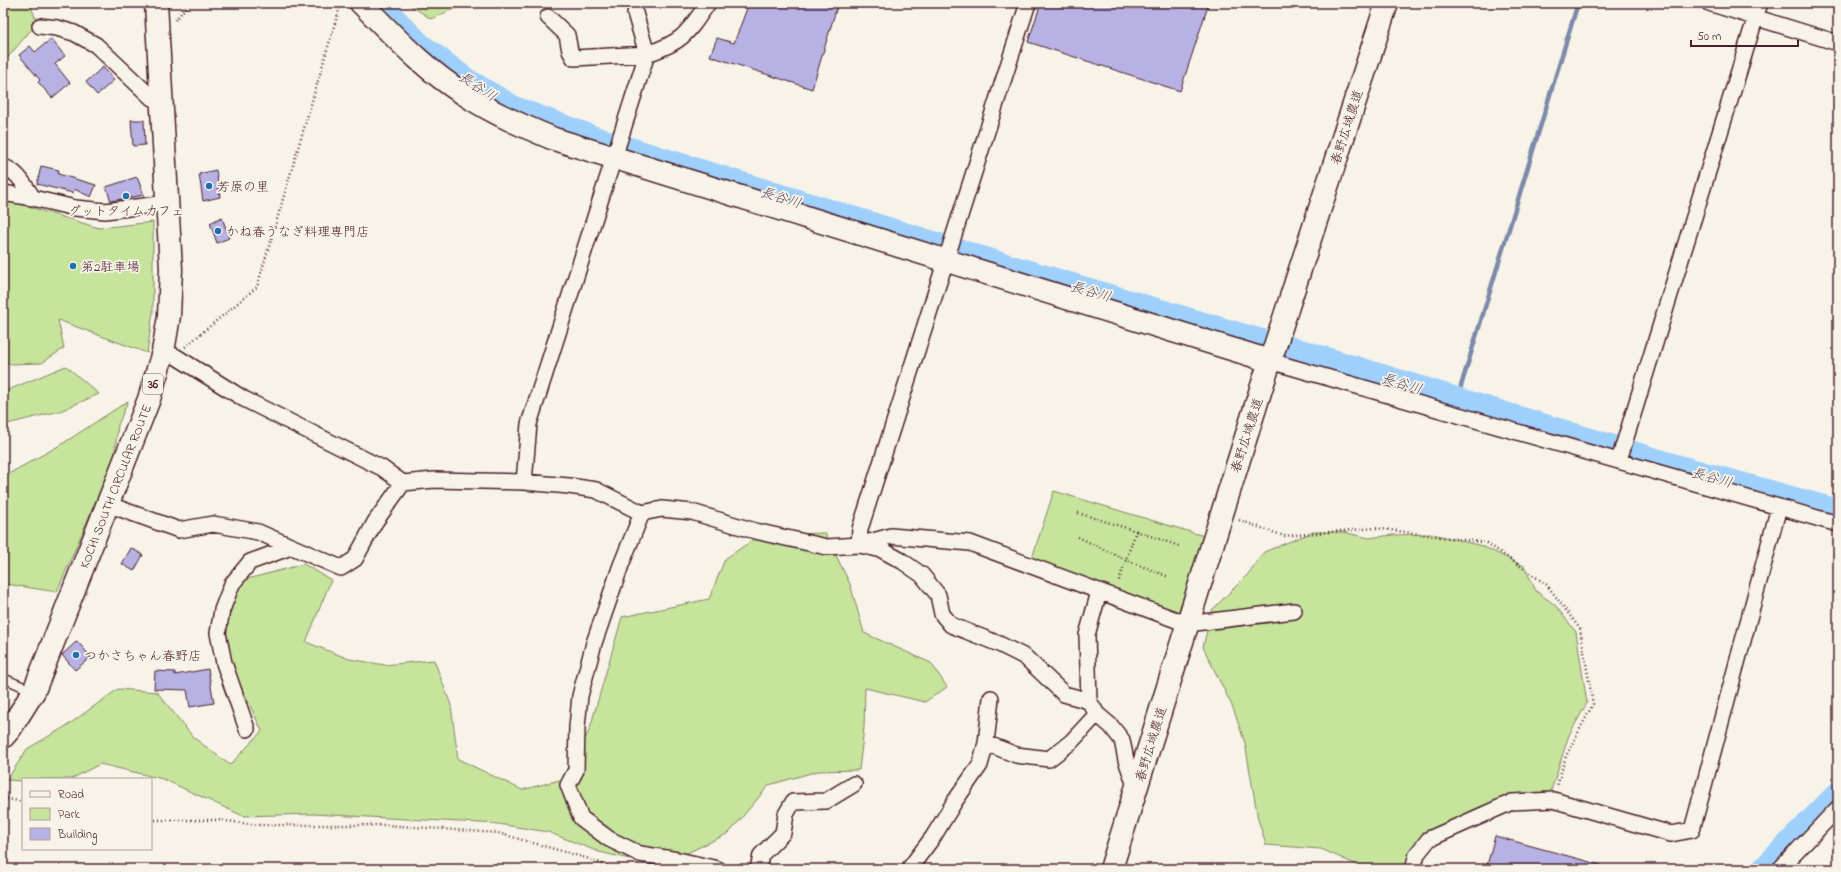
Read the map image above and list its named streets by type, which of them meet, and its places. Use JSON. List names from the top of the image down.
{
  "streets": {
    "street": ["春野広域農道", "36", "KOCHI SOUTH CIRCULAR ROUTE"]
  },
  "water": ["長谷川"],
  "places": [
    "芳原の里",
    "グットタイムカフェ",
    "かね春うなぎ料理専門店",
    "第2駐車場",
    "つかさちゃん春野店"
  ],
  "legend": ["Road", "Park", "Building"],
  "scale_bar": "50 m"
}
